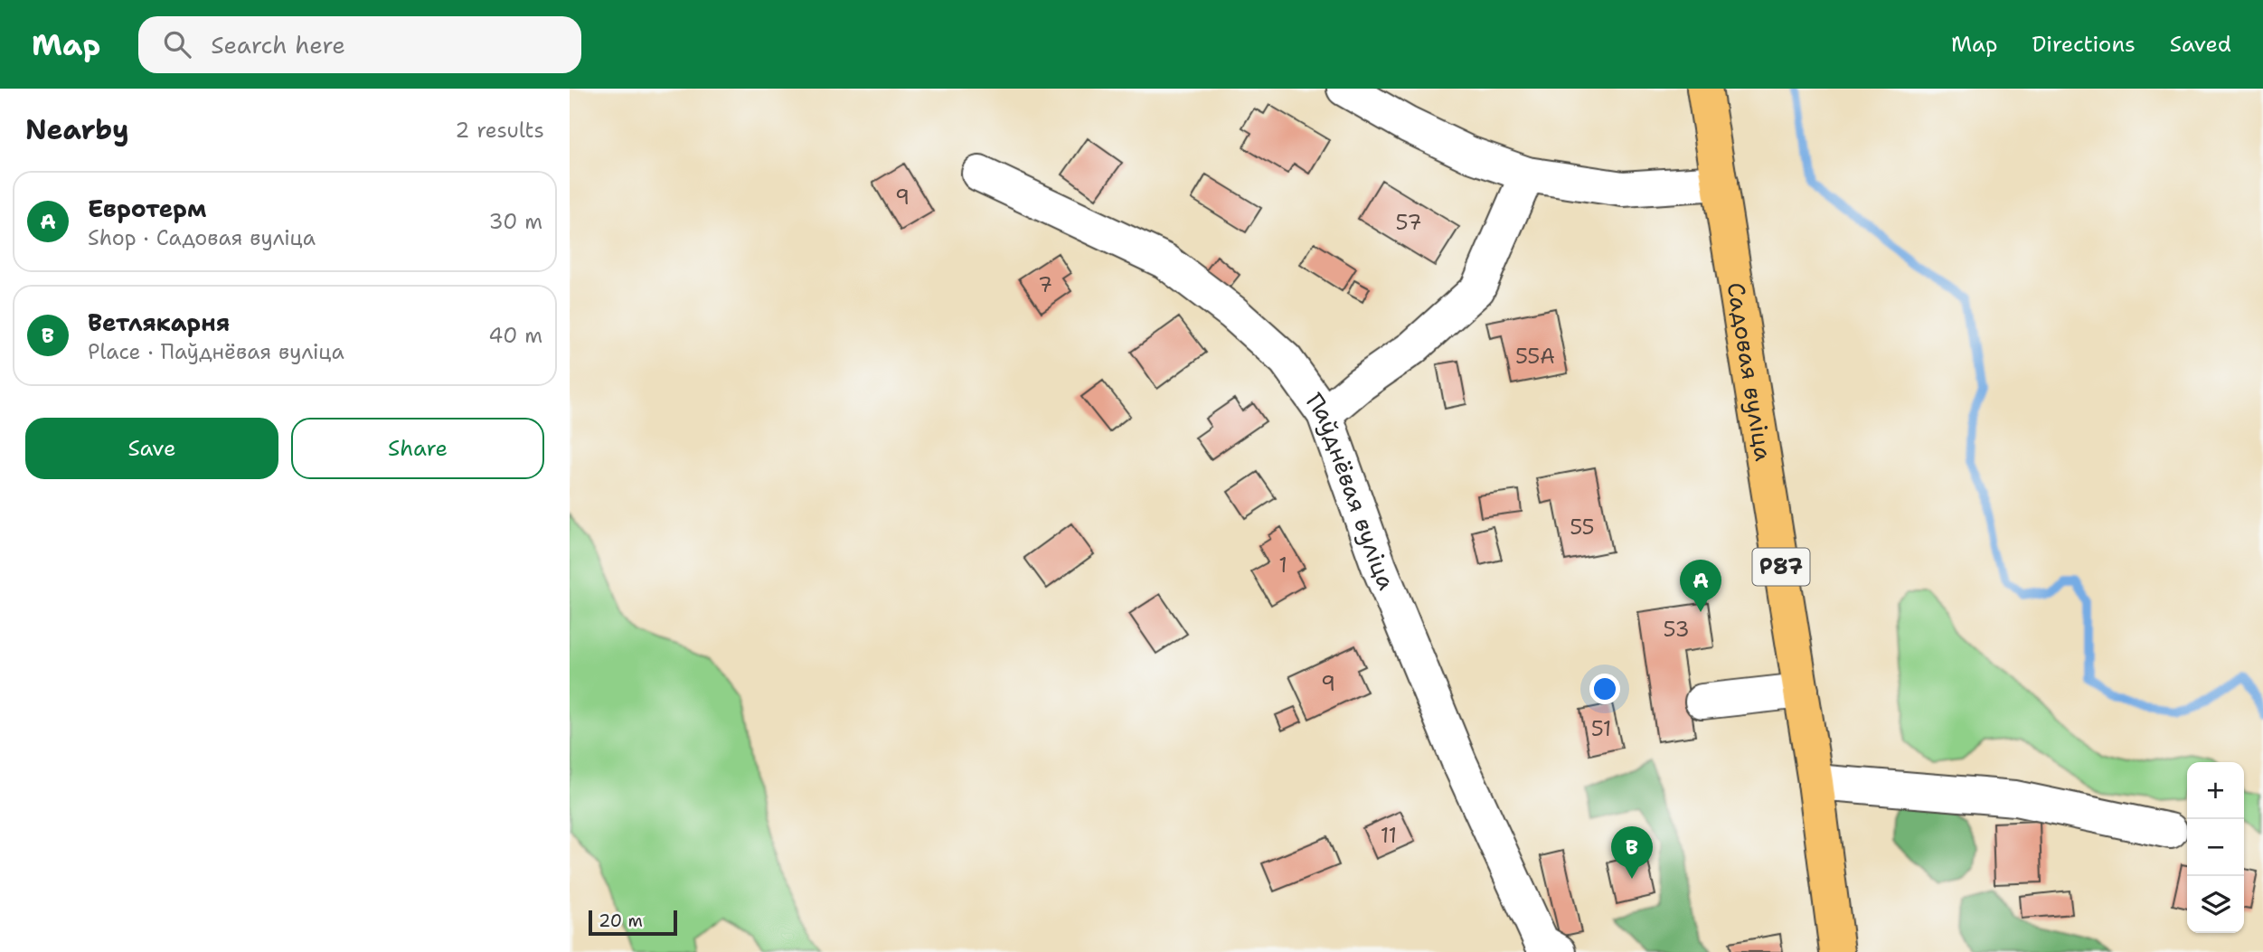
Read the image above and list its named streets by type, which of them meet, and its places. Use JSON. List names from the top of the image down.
{
  "streets": {
    "main road": ["Садовая вуліца", "Р87"],
    "street": ["Паўднёвая вуліца"]
  },
  "crossings": [
    ["Садовая вуліца", "Р87"]
  ],
  "house_numbers": [
    "9",
    "57",
    "7",
    "55А",
    "55",
    "1",
    "53",
    "9",
    "51",
    "11"
  ],
  "scale_bar": "20 m",
  "page": {
    "header": "Map",
    "search": "Search here",
    "nav": ["Map", "Directions", "Saved"],
    "heading": ["Nearby", "2 results"],
    "list": [
      {
        "mark": "A",
        "name": "Евротерм",
        "note": "Shop · Садовая вуліца",
        "value": "30 m"
      },
      {
        "mark": "B",
        "name": "Ветлякарня",
        "note": "Place · Паўднёвая вуліца",
        "value": "40 m"
      }
    ],
    "buttons": ["Save", "Share"],
    "pins": ["A", "B"],
    "map_buttons": ["+", "−"],
    "scale": "20 m"
  }
}
